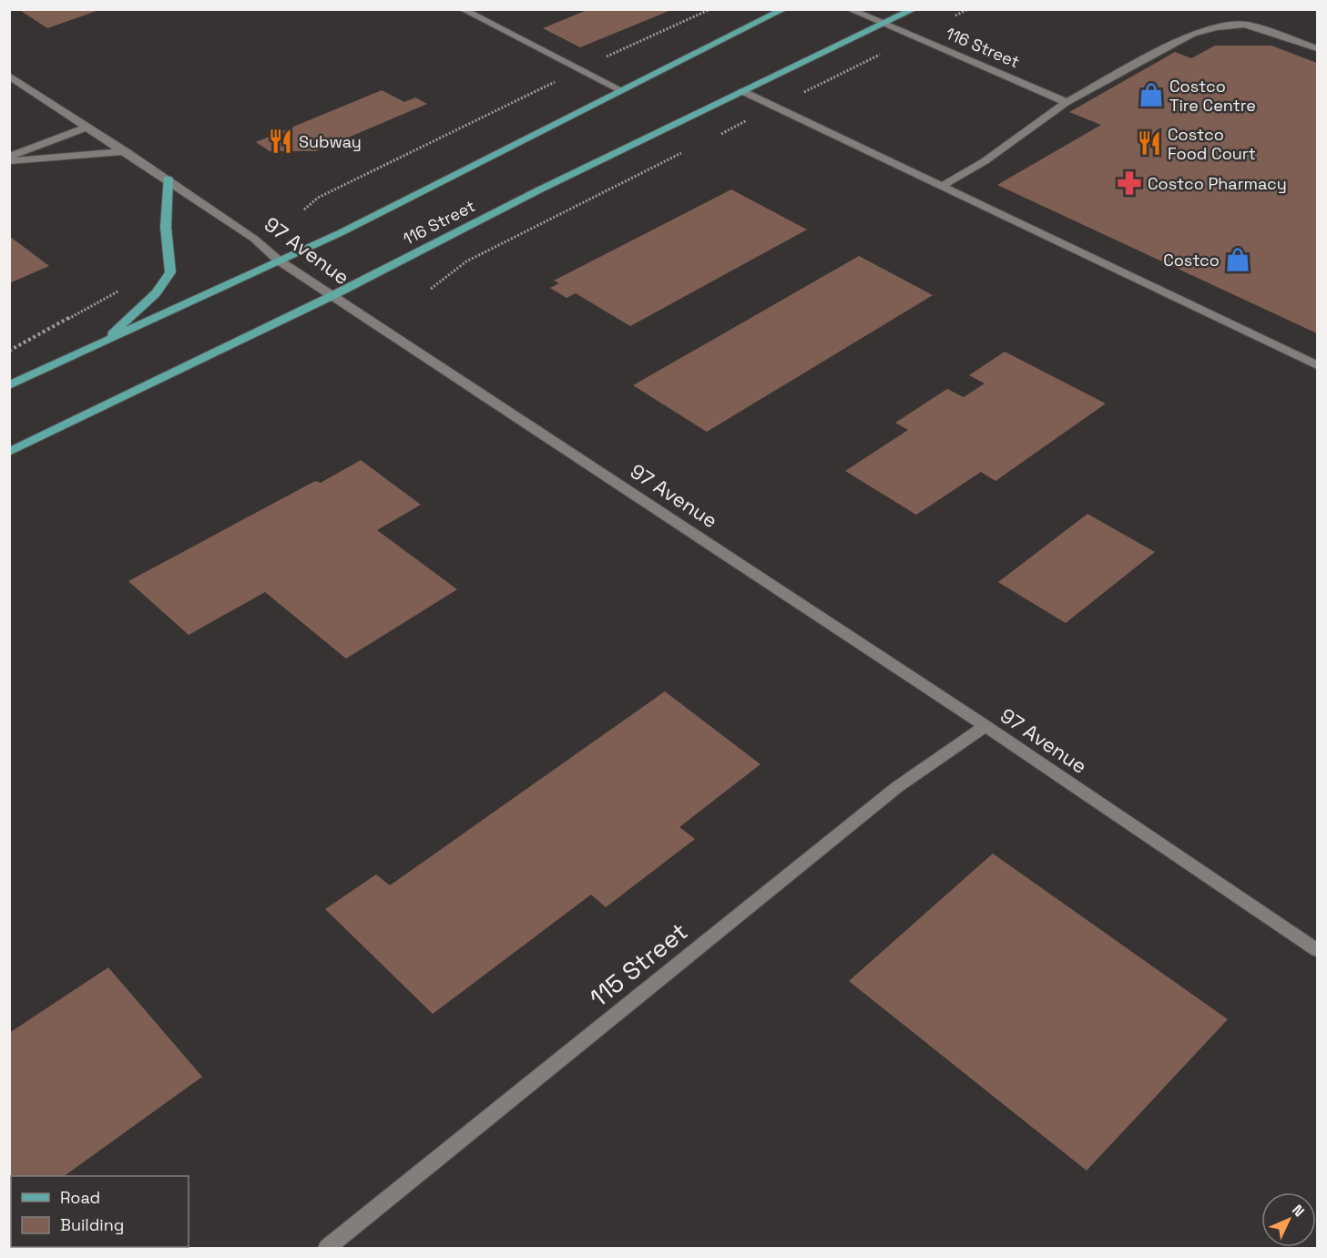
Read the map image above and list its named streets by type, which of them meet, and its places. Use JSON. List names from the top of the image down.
{
  "streets": {
    "main road": ["116 Street"],
    "street": ["97 Avenue", "115 Street"]
  },
  "crossings": [
    ["116 Street", "97 Avenue"],
    ["97 Avenue", "115 Street"]
  ],
  "places": {
    "shop": ["Costco Tire Centre", "Costco"],
    "restaurant": ["Subway", "Costco Food Court"],
    "pharmacy": ["Costco Pharmacy"]
  },
  "legend": ["Road", "Building"],
  "north": "top right"
}
